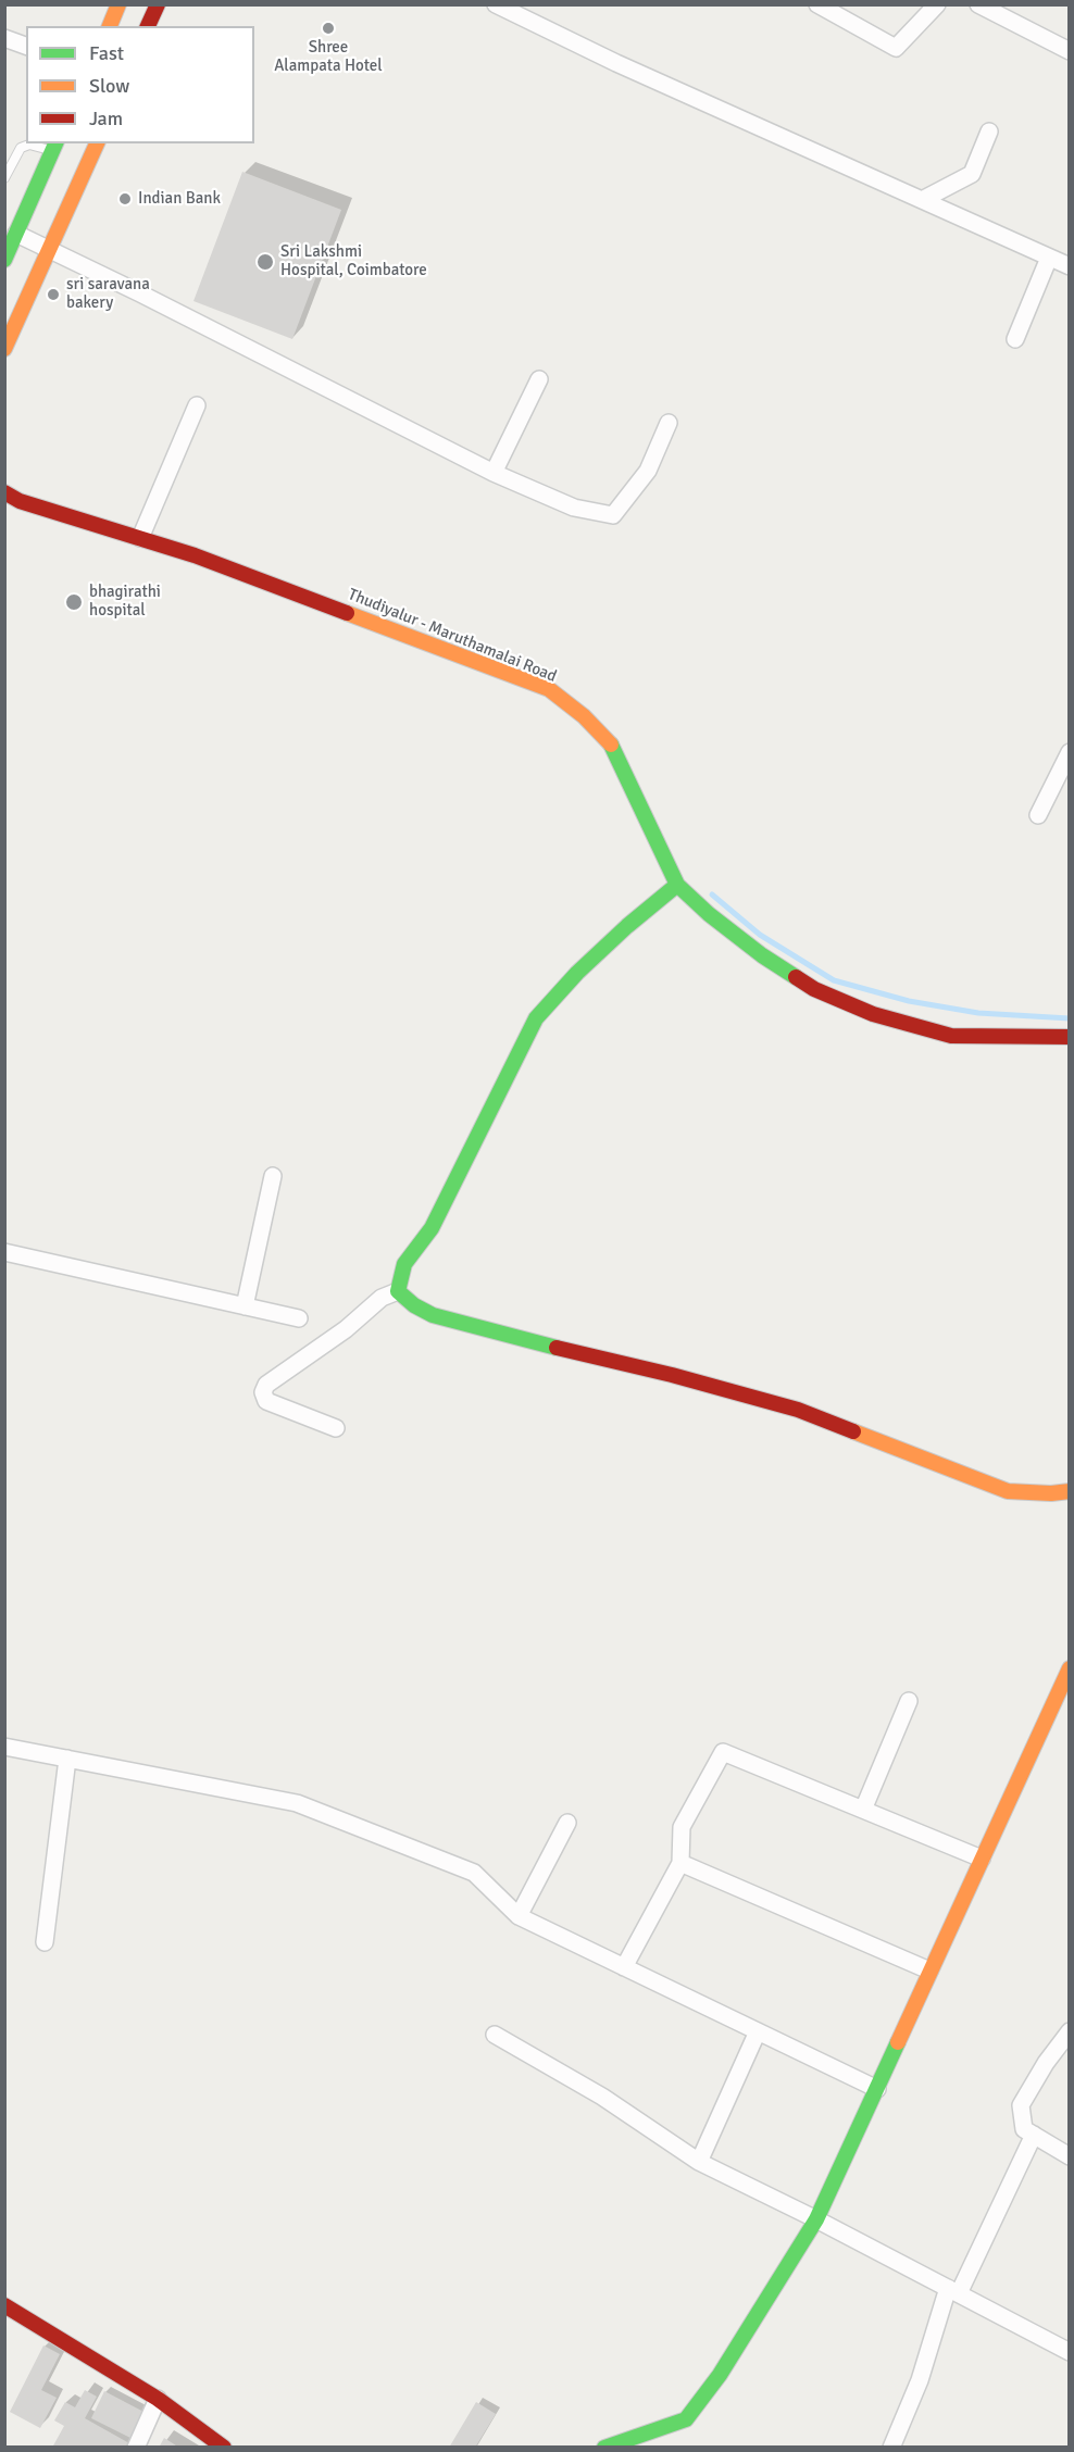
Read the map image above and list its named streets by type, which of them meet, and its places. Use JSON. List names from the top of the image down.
{
  "streets": {
    "main road": ["Thudiyalur - Maruthamalai Road"]
  },
  "places": [
    "Shree Alampata Hotel",
    "Indian Bank",
    "Sri Lakshmi Hospital, Coimbatore",
    "sri saravana bakery",
    "bhagirathi hospital"
  ],
  "legend": ["Fast", "Slow", "Jam"]
}
